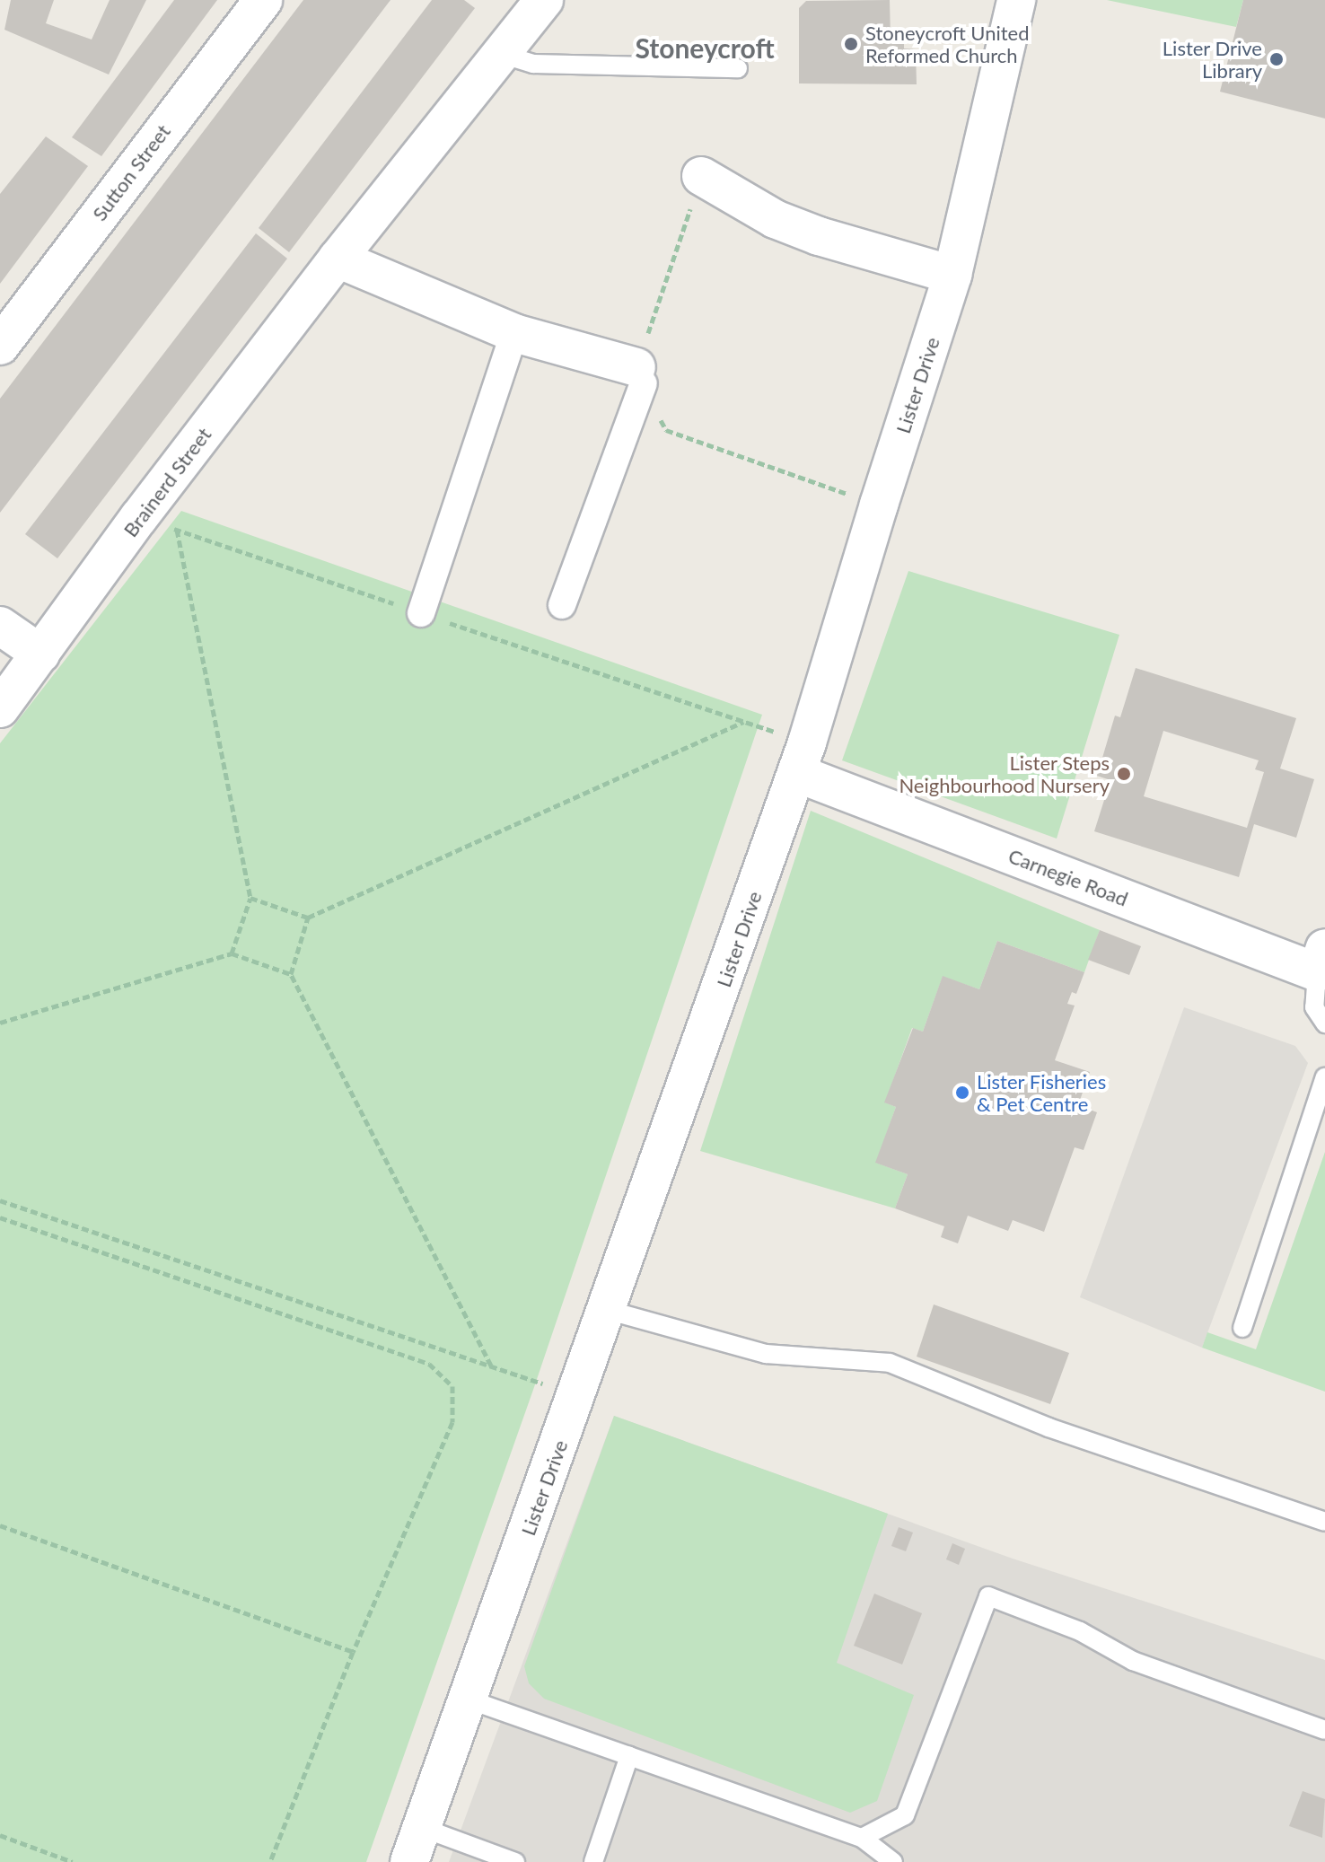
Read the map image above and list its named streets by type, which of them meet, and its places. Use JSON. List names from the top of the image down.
{
  "streets": {
    "street": [
      "Sutton Street",
      "Lister Drive",
      "Brainerd Street",
      "Carnegie Road"
    ]
  },
  "crossings": [
    ["Lister Drive", "Carnegie Road"]
  ],
  "districts": ["Stoneycroft"],
  "places": [
    "Stoneycroft United Reformed Church",
    "Lister Drive Library",
    "Lister Steps Neighbourhood Nursery",
    "Lister Fisheries & Pet Centre"
  ]
}
